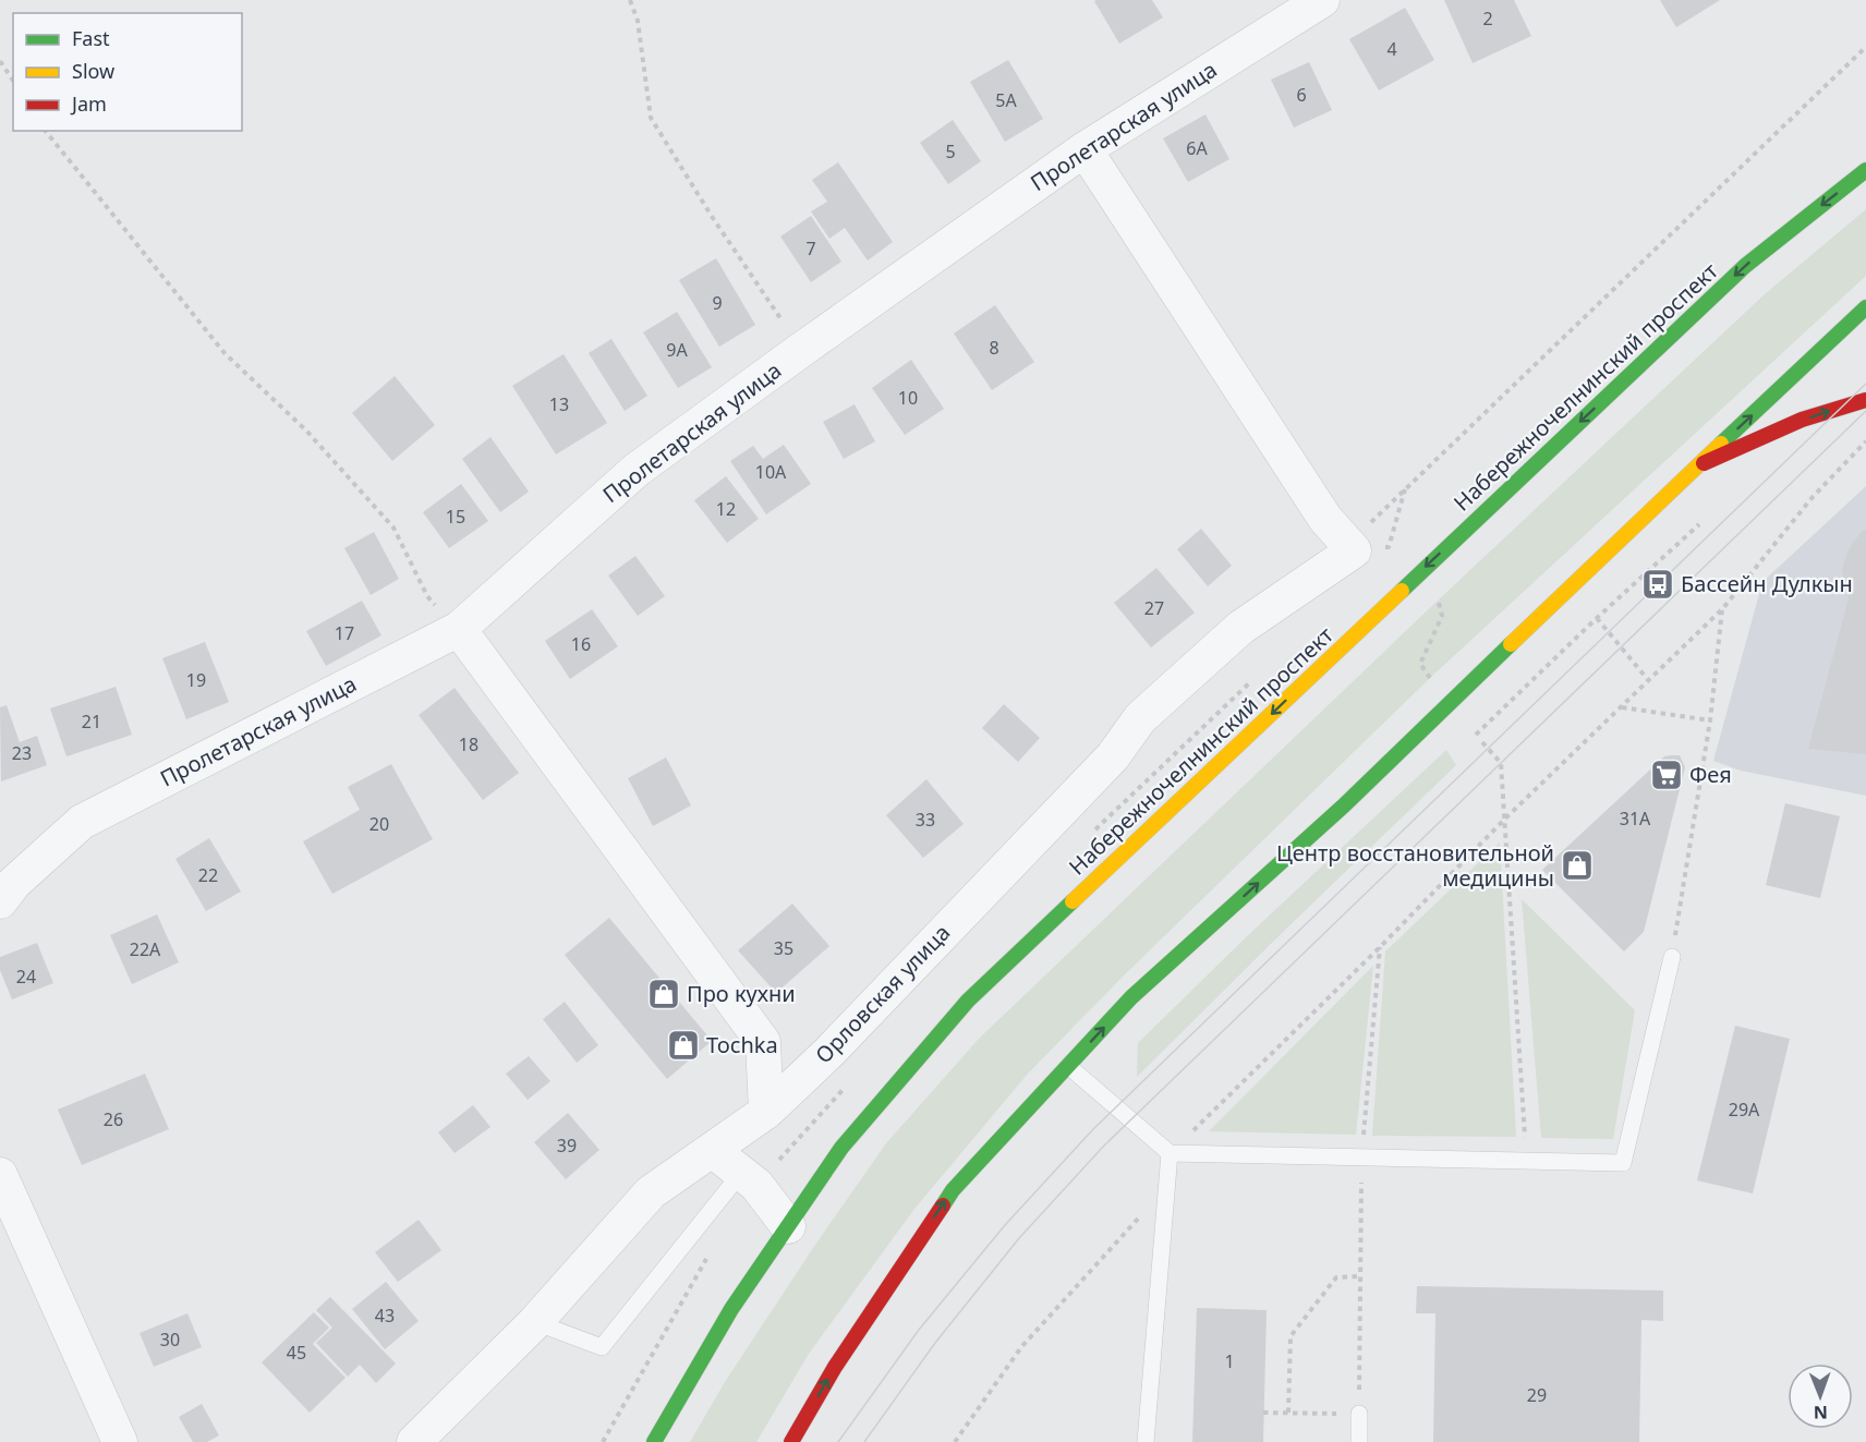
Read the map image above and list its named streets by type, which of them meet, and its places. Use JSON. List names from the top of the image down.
{
  "streets": {
    "main road": ["Набережночелнинский проспект"],
    "street": ["Пролетарская улица", "Орловская улица"]
  },
  "places": {
    "bus stop": ["Бассейн Дулкын"],
    "supermarket": ["Фея"],
    "shop": ["Центр восстановительной медицины", "Про кухни", "Tochka"]
  },
  "house_numbers": [
    "2",
    "4",
    "6",
    "5А",
    "6А",
    "5",
    "7",
    "9",
    "8",
    "9А",
    "10",
    "13",
    "10А",
    "12",
    "15",
    "27",
    "17",
    "16",
    "19",
    "21",
    "18",
    "23",
    "31А",
    "33",
    "20",
    "22",
    "35",
    "22А",
    "24",
    "29А",
    "26",
    "39",
    "43",
    "30",
    "45",
    "1",
    "29"
  ],
  "legend": ["Fast", "Slow", "Jam"],
  "north": "bottom"
}
